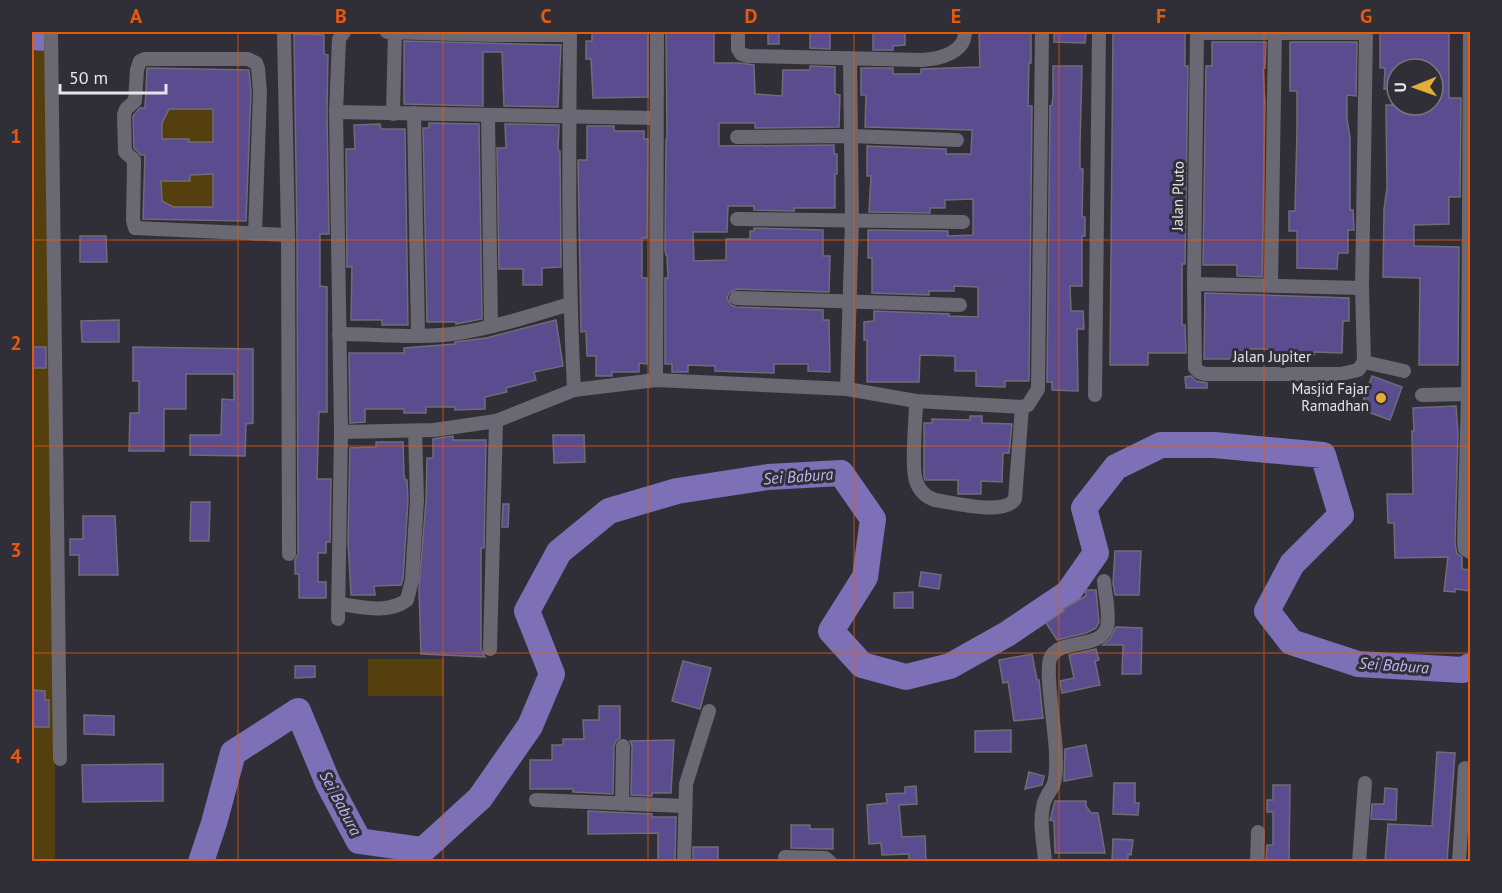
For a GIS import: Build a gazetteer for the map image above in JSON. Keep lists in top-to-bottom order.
{
  "streets": {
    "street": ["Jalan Pluto", "Jalan Jupiter"]
  },
  "crossings": [
    ["Jalan Pluto", "Jalan Jupiter"]
  ],
  "water": ["Sei Babura"],
  "places": ["Masjid Fajar Ramadhan"],
  "scale_bar": "50 m",
  "north": "left",
  "grid": {
    "columns": [
      "A",
      "B",
      "C",
      "D",
      "E",
      "F",
      "G"
    ],
    "rows": [
      "1",
      "2",
      "3",
      "4"
    ]
  }
}
